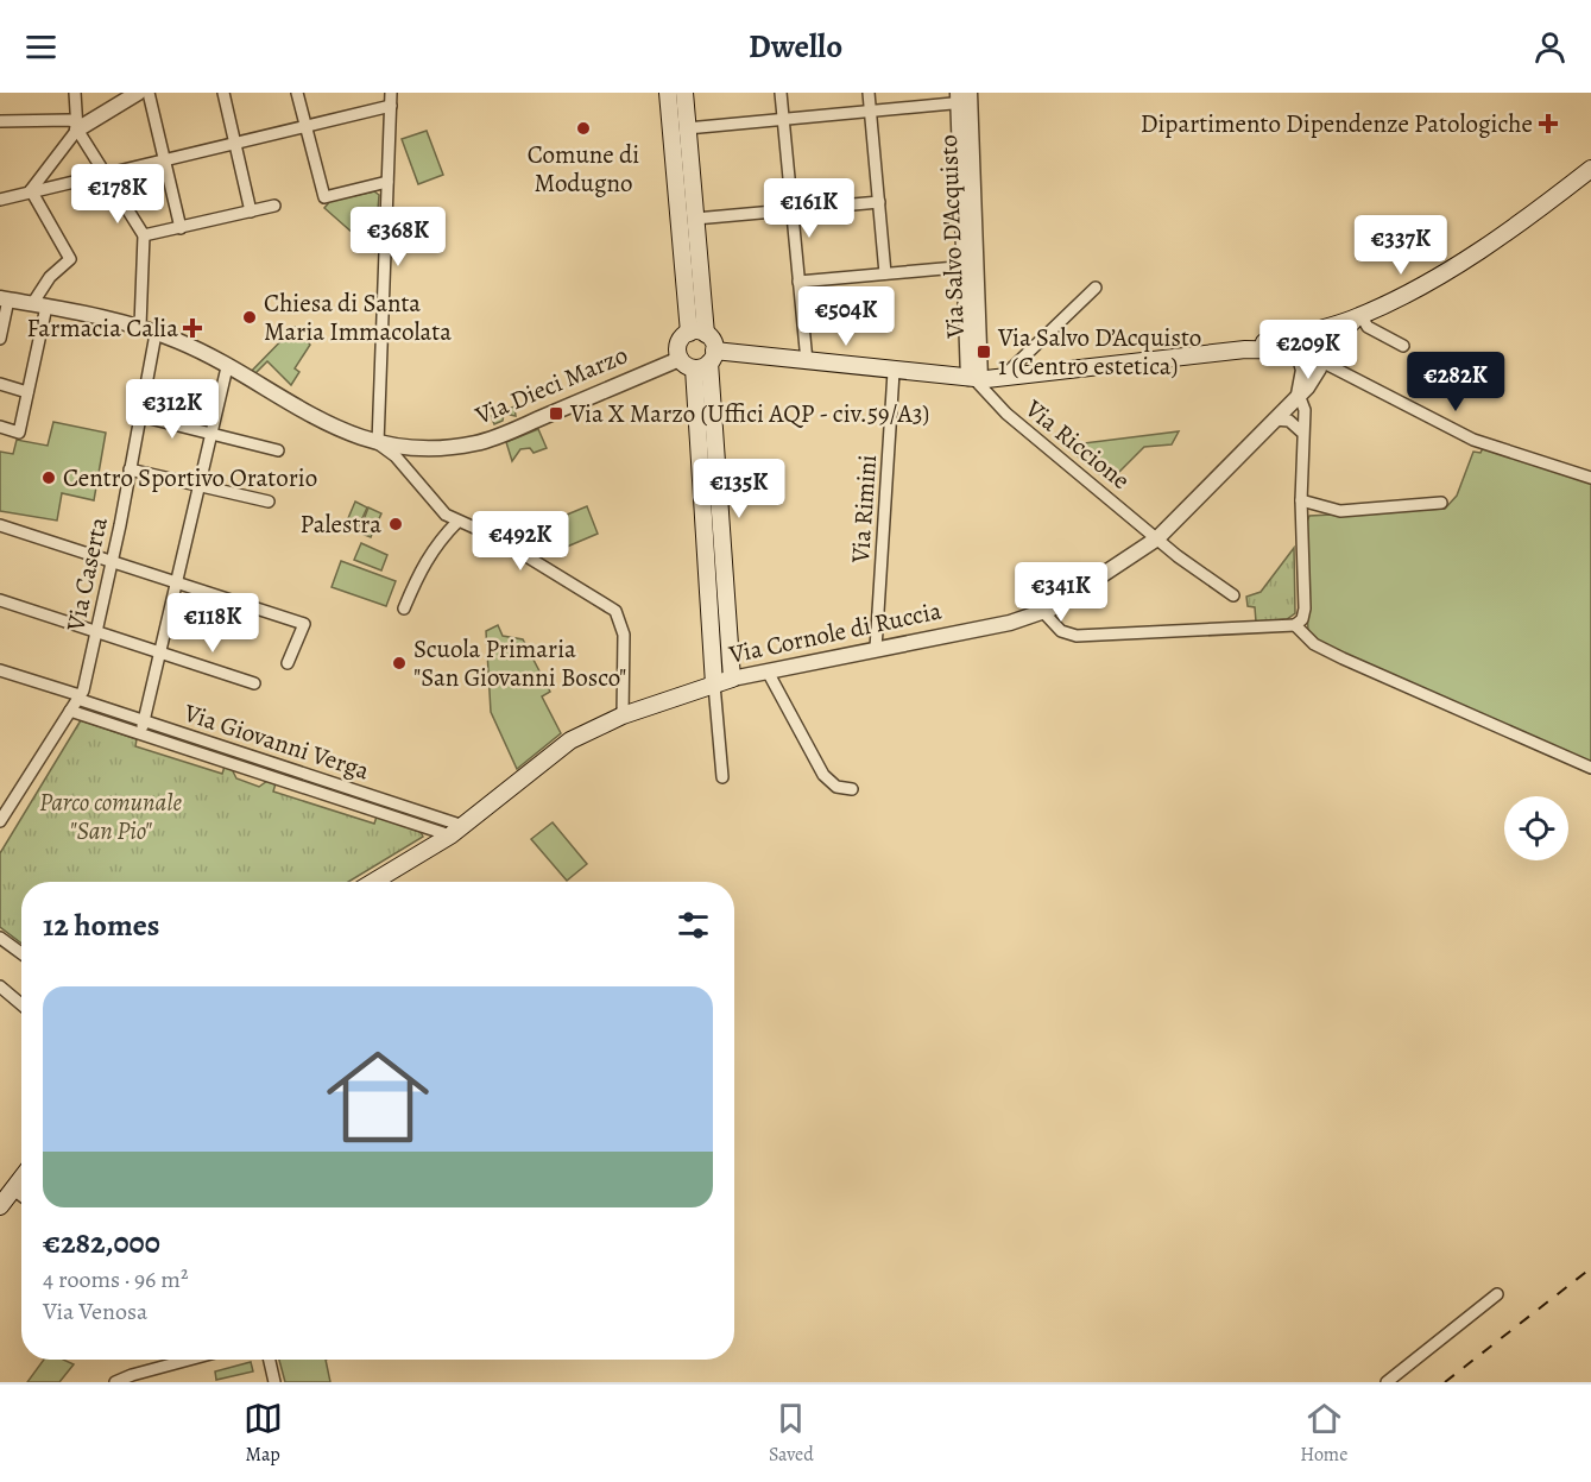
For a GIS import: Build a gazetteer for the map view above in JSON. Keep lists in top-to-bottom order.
{
  "streets": {
    "main road": ["Via Cornole di Ruccia"],
    "street": [
      "Via Salvo D'Acquisto",
      "Via Dieci Marzo",
      "Via Riccione",
      "Via Rimini",
      "Via Caserta",
      "Via Giovanni Verga"
    ]
  },
  "crossings": [
    ["Via Salvo D'Acquisto", "Via Riccione"],
    ["Via Dieci Marzo", "Via Caserta"],
    ["Via Riccione", "Via Cornole di Ruccia"],
    ["Via Rimini", "Via Cornole di Ruccia"],
    ["Via Caserta", "Via Giovanni Verga"],
    ["Via Cornole di Ruccia", "Via Giovanni Verga"]
  ],
  "parks": ["Parco comunale \"San Pio\""],
  "places": {
    "health": ["Dipartimento Dipendenze Patologiche", "Farmacia Calia"],
    "other": [
      "Comune di Modugno",
      "Chiesa di Santa Maria Immacolata",
      "Centro Sportivo Oratorio",
      "Palestra",
      "Scuola Primaria \"San Giovanni Bosco\""
    ],
    "transit": ["Via Salvo D’Acquisto 1 (Centro estetica)", "Via X Marzo (Uffici AQP - civ.59/A3)"]
  },
  "page": {
    "header": "Dwello",
    "price": [
      "€178K",
      "€161K",
      "€368K",
      "€337K",
      "€504K",
      "€209K",
      "€282K",
      "€312K",
      "€135K",
      "€492K",
      "€341K",
      "€118K"
    ],
    "heading": "12 homes",
    "list": [
      {
        "name": "€282,000",
        "note": "4 rooms · 96 m² · Via Venosa"
      }
    ],
    "tabs": ["Map", "Saved", "Home"]
  }
}
